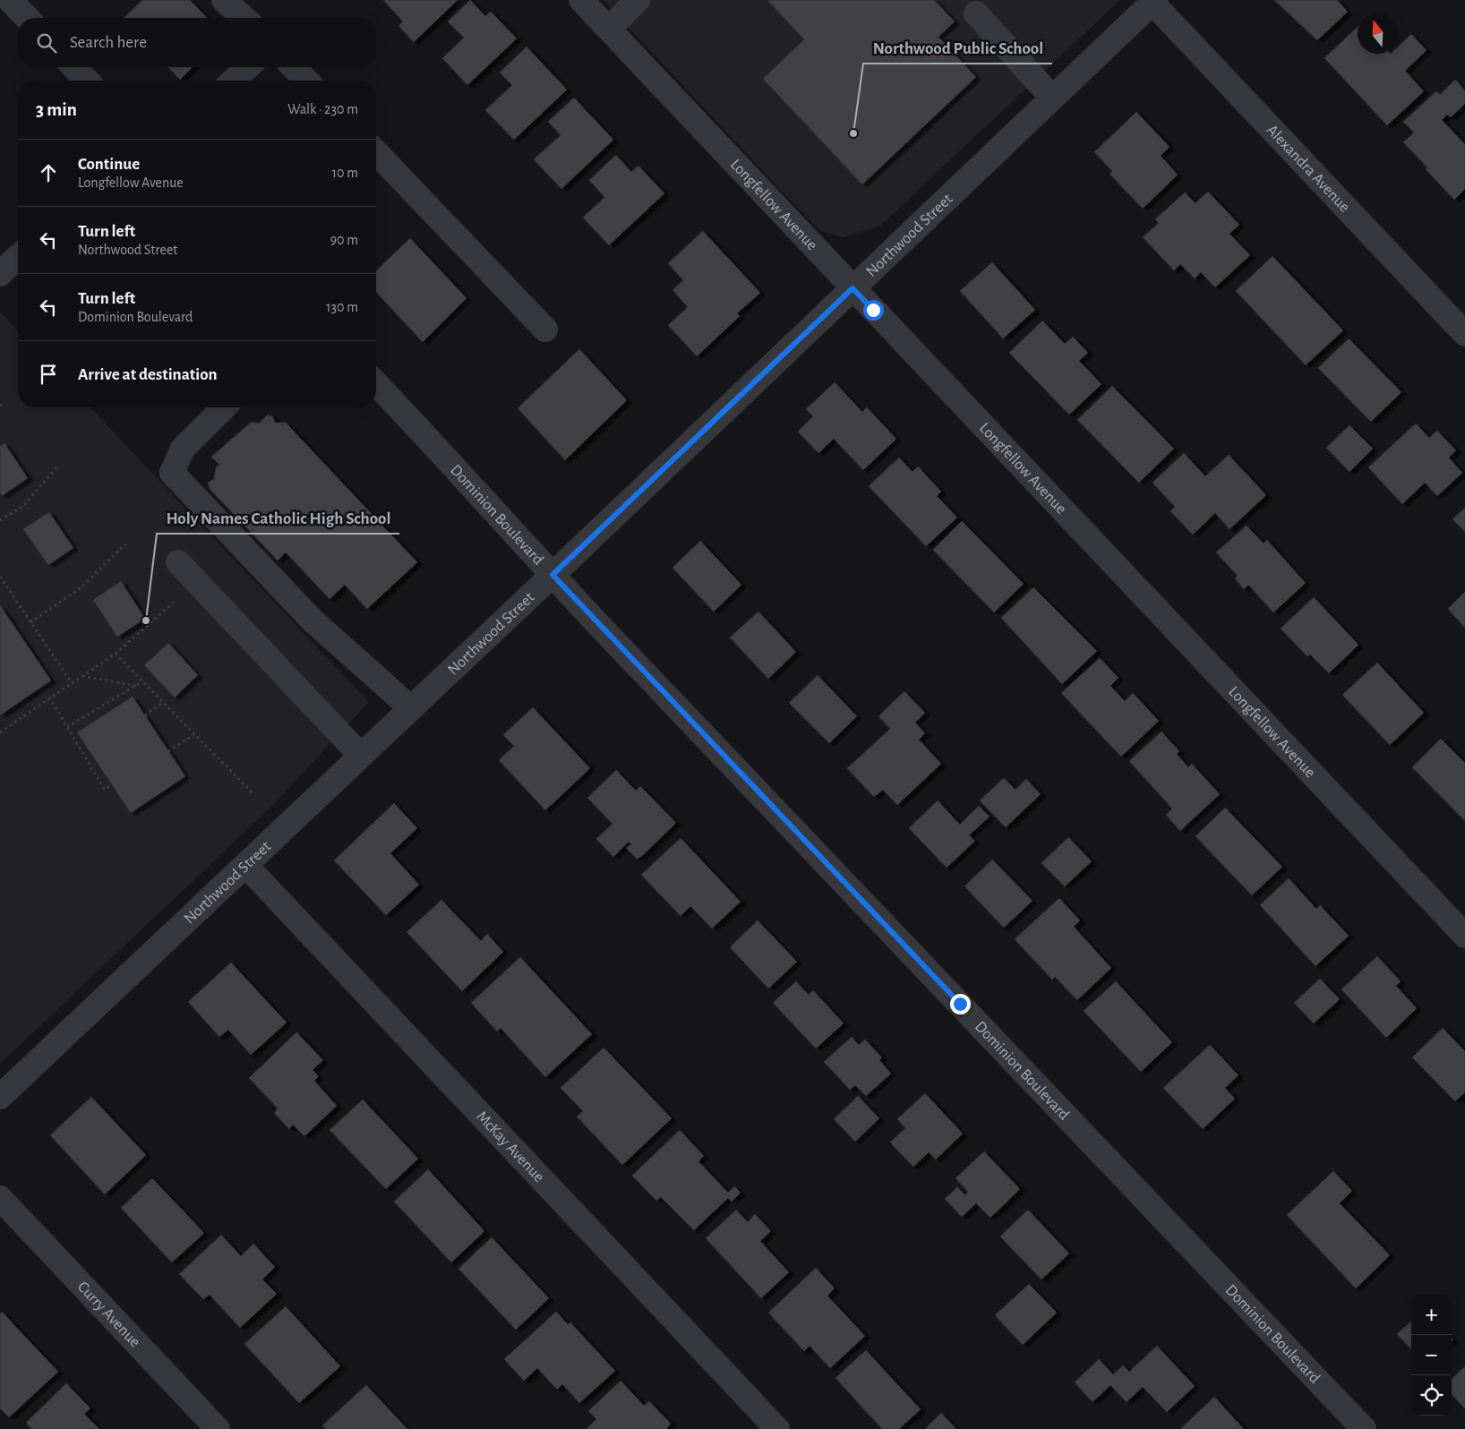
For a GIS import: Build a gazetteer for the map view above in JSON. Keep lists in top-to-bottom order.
{
  "streets": {
    "street": [
      "Alexandra Avenue",
      "Longfellow Avenue",
      "Northwood Street",
      "Dominion Boulevard",
      "McKay Avenue",
      "Curry Avenue"
    ]
  },
  "crossings": [
    ["Alexandra Avenue", "Northwood Street"],
    ["Longfellow Avenue", "Northwood Street"],
    ["Northwood Street", "Dominion Boulevard"],
    ["Northwood Street", "McKay Avenue"]
  ],
  "places": ["Northwood Public School", "Holy Names Catholic High School"],
  "north": "top",
  "page": {
    "search": "Search here",
    "heading": ["3 min", "Walk · 230 m"],
    "list": [
      ["Continue", "Longfellow Avenue", "10 m"],
      ["Turn left", "Northwood Street", "90 m"],
      ["Turn left", "Dominion Boulevard", "130 m"],
      "Arrive at destination"
    ],
    "map_buttons": ["+", "−"]
  }
}
